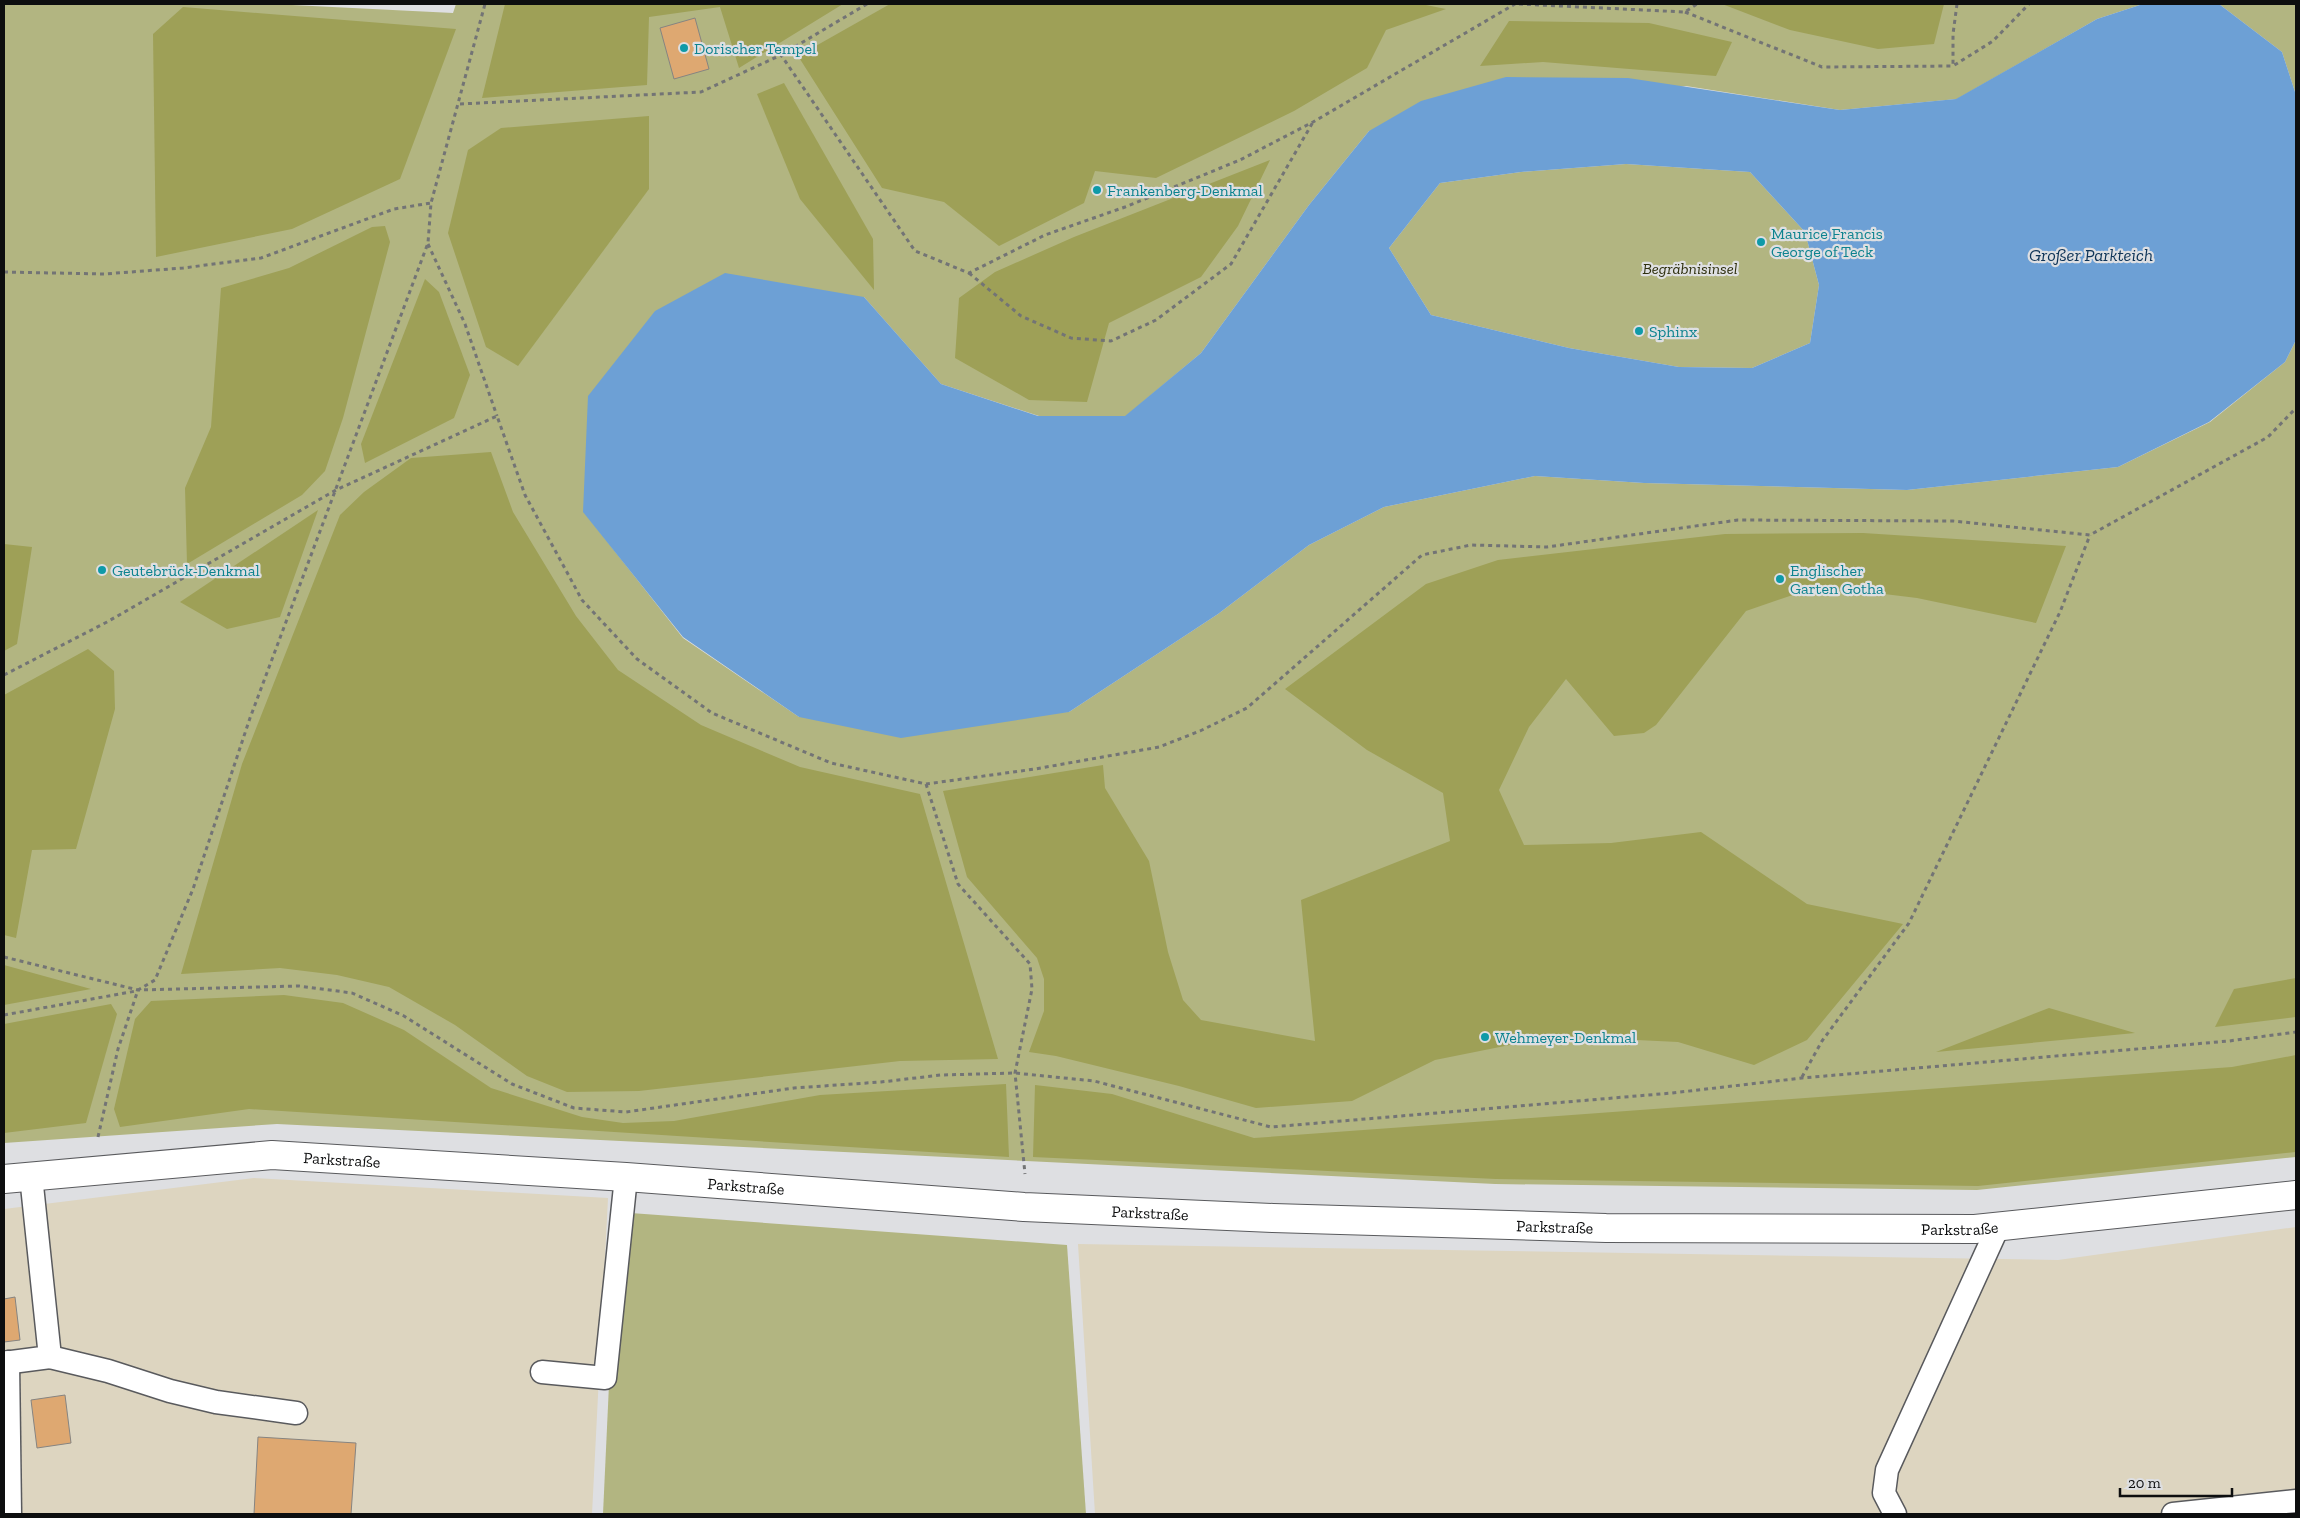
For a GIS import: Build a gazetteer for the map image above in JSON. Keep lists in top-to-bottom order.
{
  "streets": {
    "street": ["Parkstraße"]
  },
  "water": ["Großer Parkteich"],
  "parks": ["Begräbnisinsel"],
  "places": [
    "Dorischer Tempel",
    "Frankenberg-Denkmal",
    "Maurice Francis George of Teck",
    "Sphinx",
    "Geutebrück-Denkmal",
    "Englischer Garten Gotha",
    "Wehmeyer-Denkmal"
  ],
  "scale_bar": "20 m"
}
